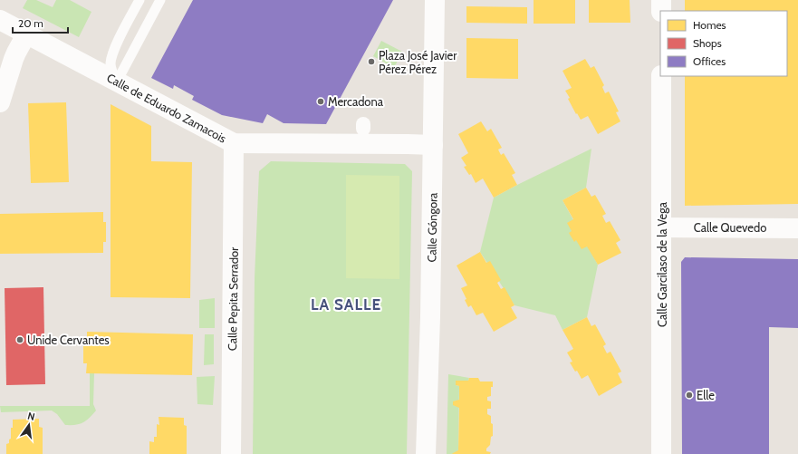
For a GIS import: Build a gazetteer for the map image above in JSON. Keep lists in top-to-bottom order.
{
  "streets": {
    "street": [
      "Calle de Eduardo Zamacois",
      "Calle Góngora",
      "Calle Quevedo",
      "Calle Garcilaso de la Vega",
      "Calle Pepita Serrador"
    ]
  },
  "crossings": [
    ["Calle de Eduardo Zamacois", "Calle Góngora"],
    ["Calle de Eduardo Zamacois", "Calle Pepita Serrador"],
    ["Calle Quevedo", "Calle Garcilaso de la Vega"]
  ],
  "districts": ["LA SALLE"],
  "places": [
    "Plaza José Javier Pérez Pérez",
    "Mercadona",
    "Unide Cervantes",
    "Elle"
  ],
  "legend": ["Homes", "Shops", "Offices"],
  "scale_bar": "20 m",
  "north": "top"
}
